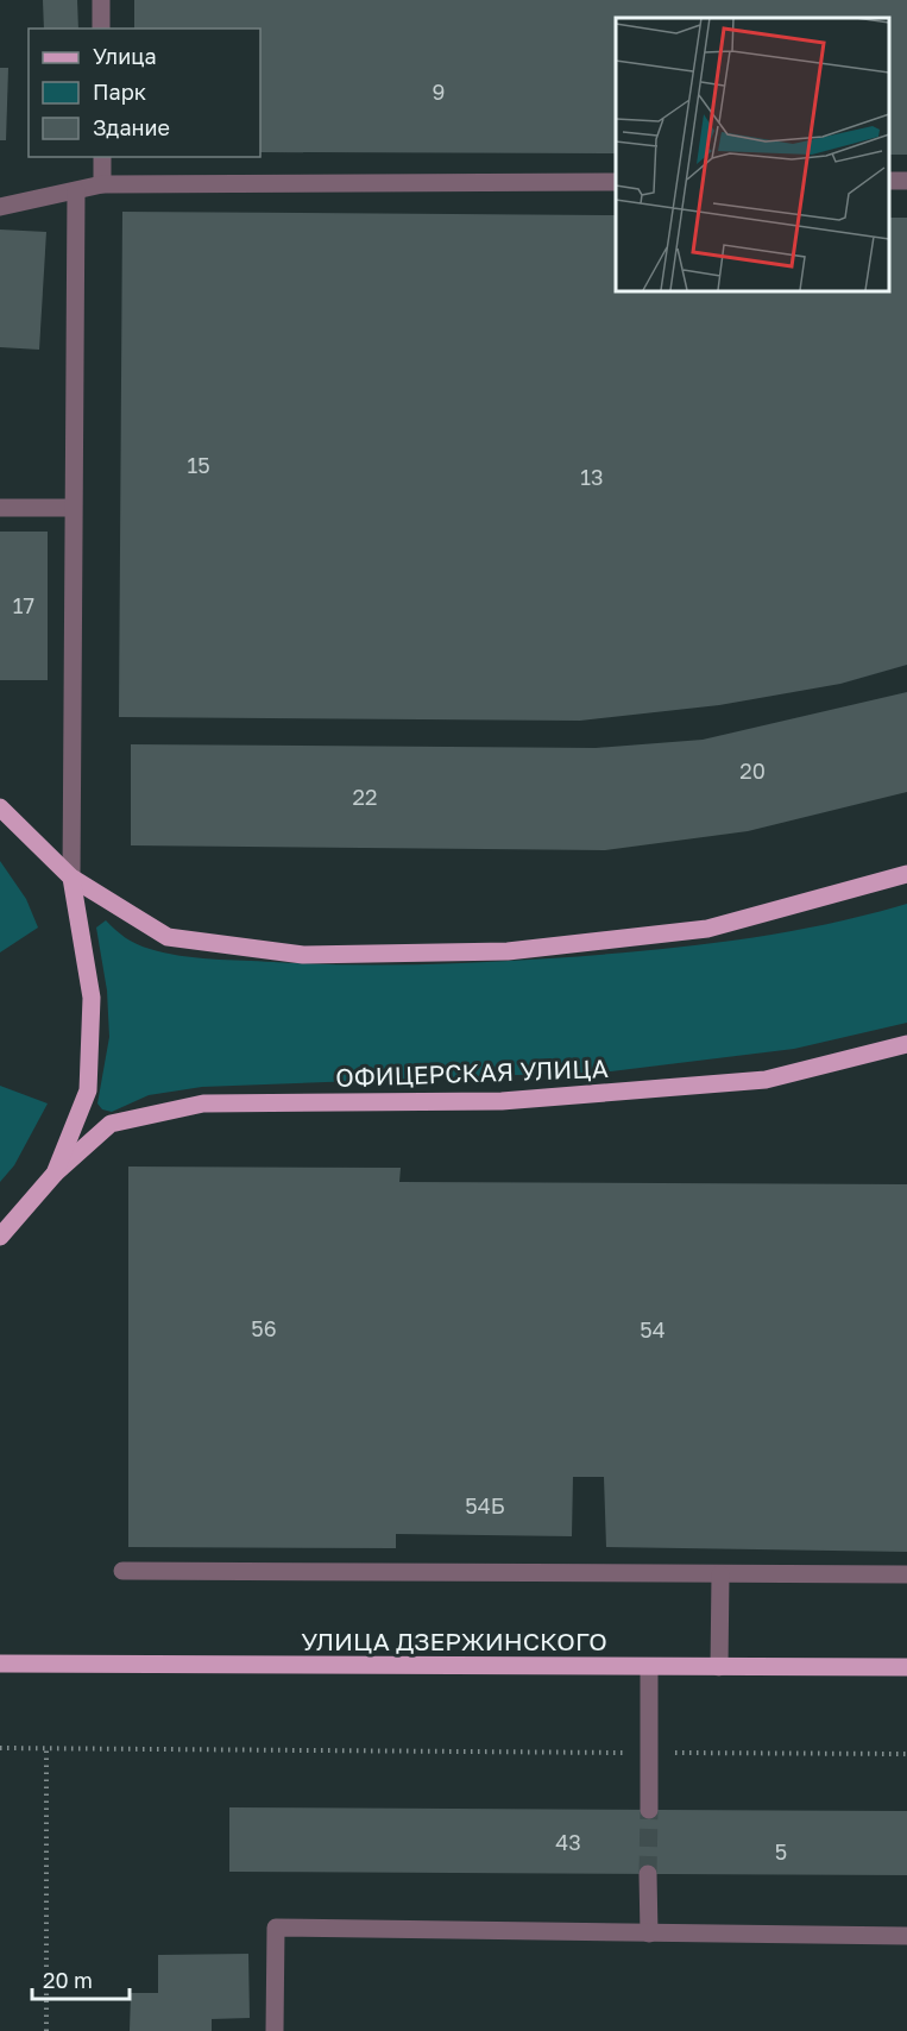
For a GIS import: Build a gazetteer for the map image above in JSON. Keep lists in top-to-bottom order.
{
  "streets": {
    "main road": ["ОФИЦЕРСКАЯ УЛИЦА", "УЛИЦА ДЗЕРЖИНСКОГО"]
  },
  "house_numbers": [
    "9",
    "15",
    "13",
    "17",
    "20",
    "22",
    "56",
    "54",
    "54Б",
    "43",
    "5"
  ],
  "legend": ["Улица", "Парк", "Здание"],
  "scale_bar": "20 m"
}
